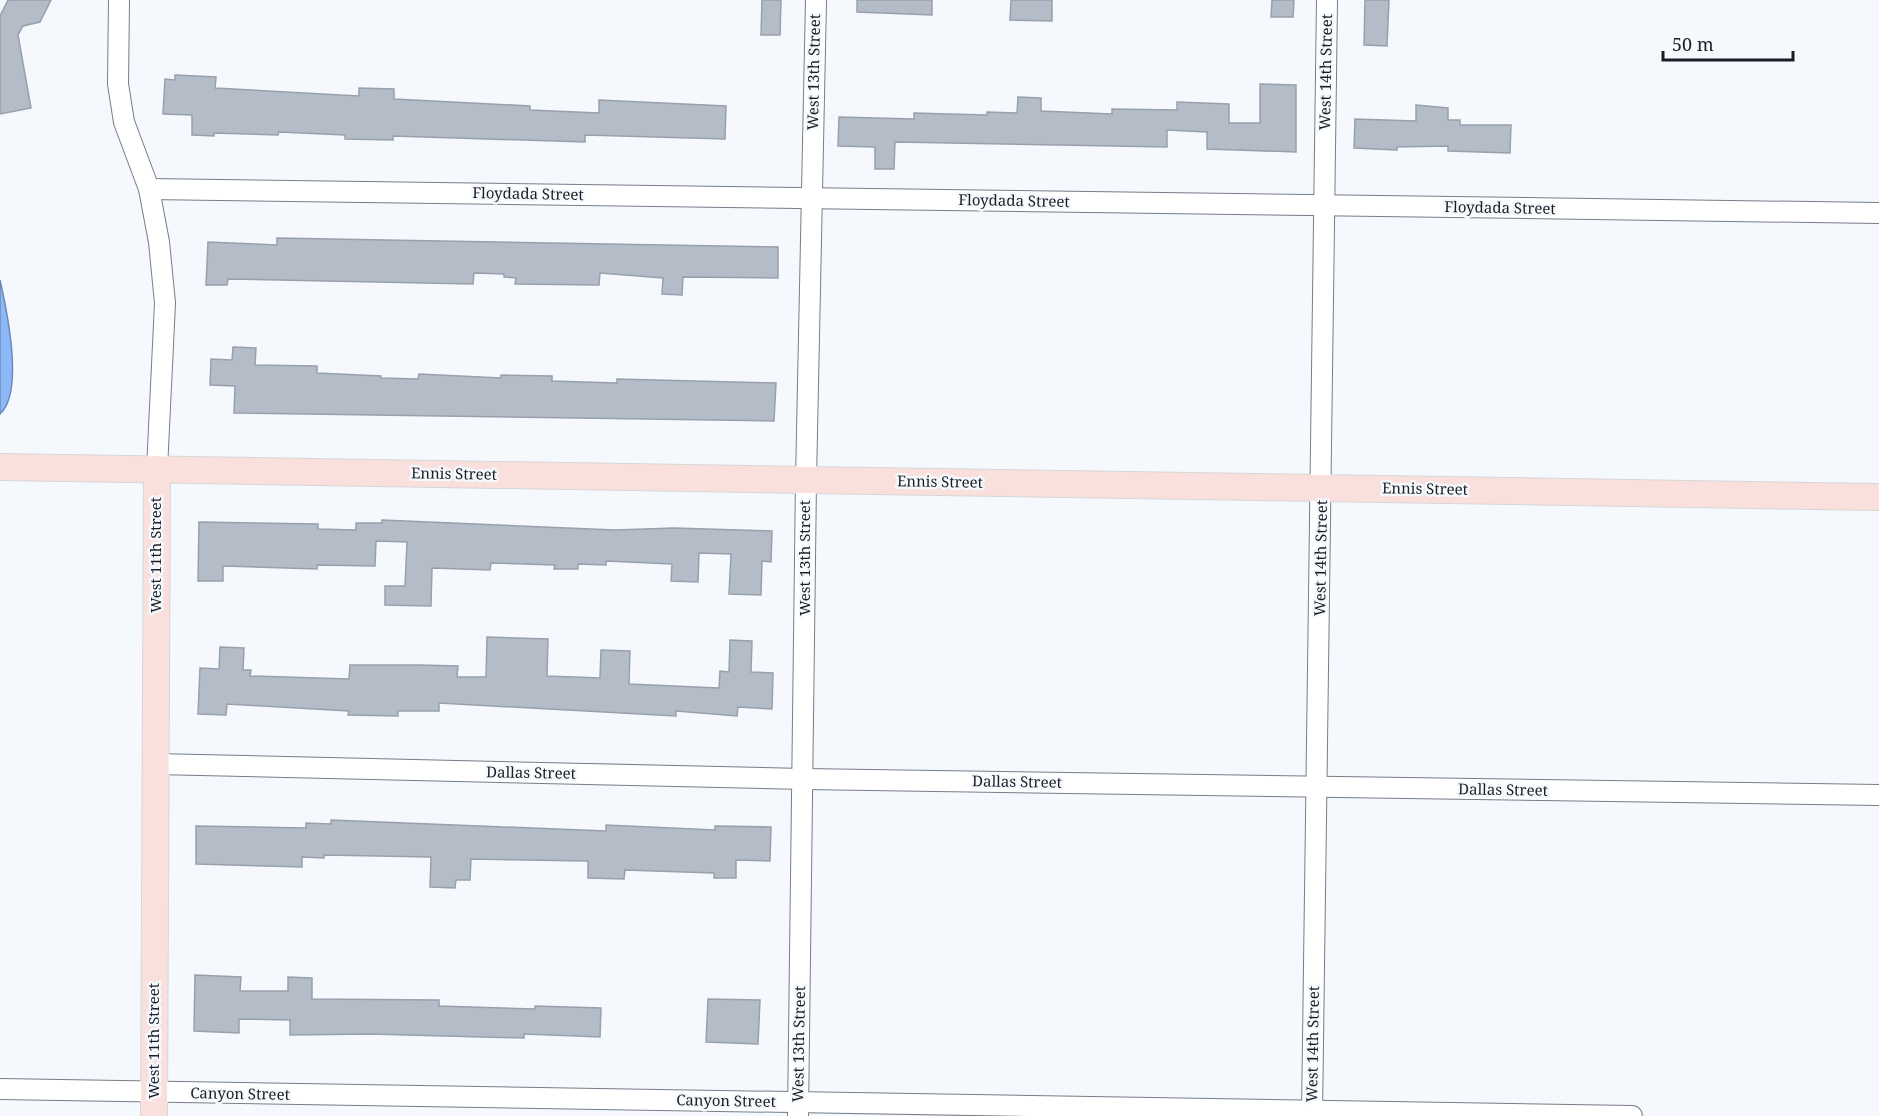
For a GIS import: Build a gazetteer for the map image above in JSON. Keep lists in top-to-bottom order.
{
  "streets": {
    "main road": ["Ennis Street", "West 11th Street"],
    "street": [
      "West 13th Street",
      "West 14th Street",
      "Floydada Street",
      "Dallas Street",
      "Canyon Street"
    ]
  },
  "crossings": [
    ["West 13th Street", "Floydada Street"],
    ["West 13th Street", "Ennis Street"],
    ["West 13th Street", "Dallas Street"],
    ["West 13th Street", "Canyon Street"],
    ["West 14th Street", "Floydada Street"],
    ["West 14th Street", "Ennis Street"],
    ["West 14th Street", "Dallas Street"],
    ["West 14th Street", "Canyon Street"],
    ["Floydada Street", "West 11th Street"],
    ["Ennis Street", "West 11th Street"],
    ["West 11th Street", "Dallas Street"],
    ["West 11th Street", "Canyon Street"]
  ],
  "scale_bar": "50 m"
}
